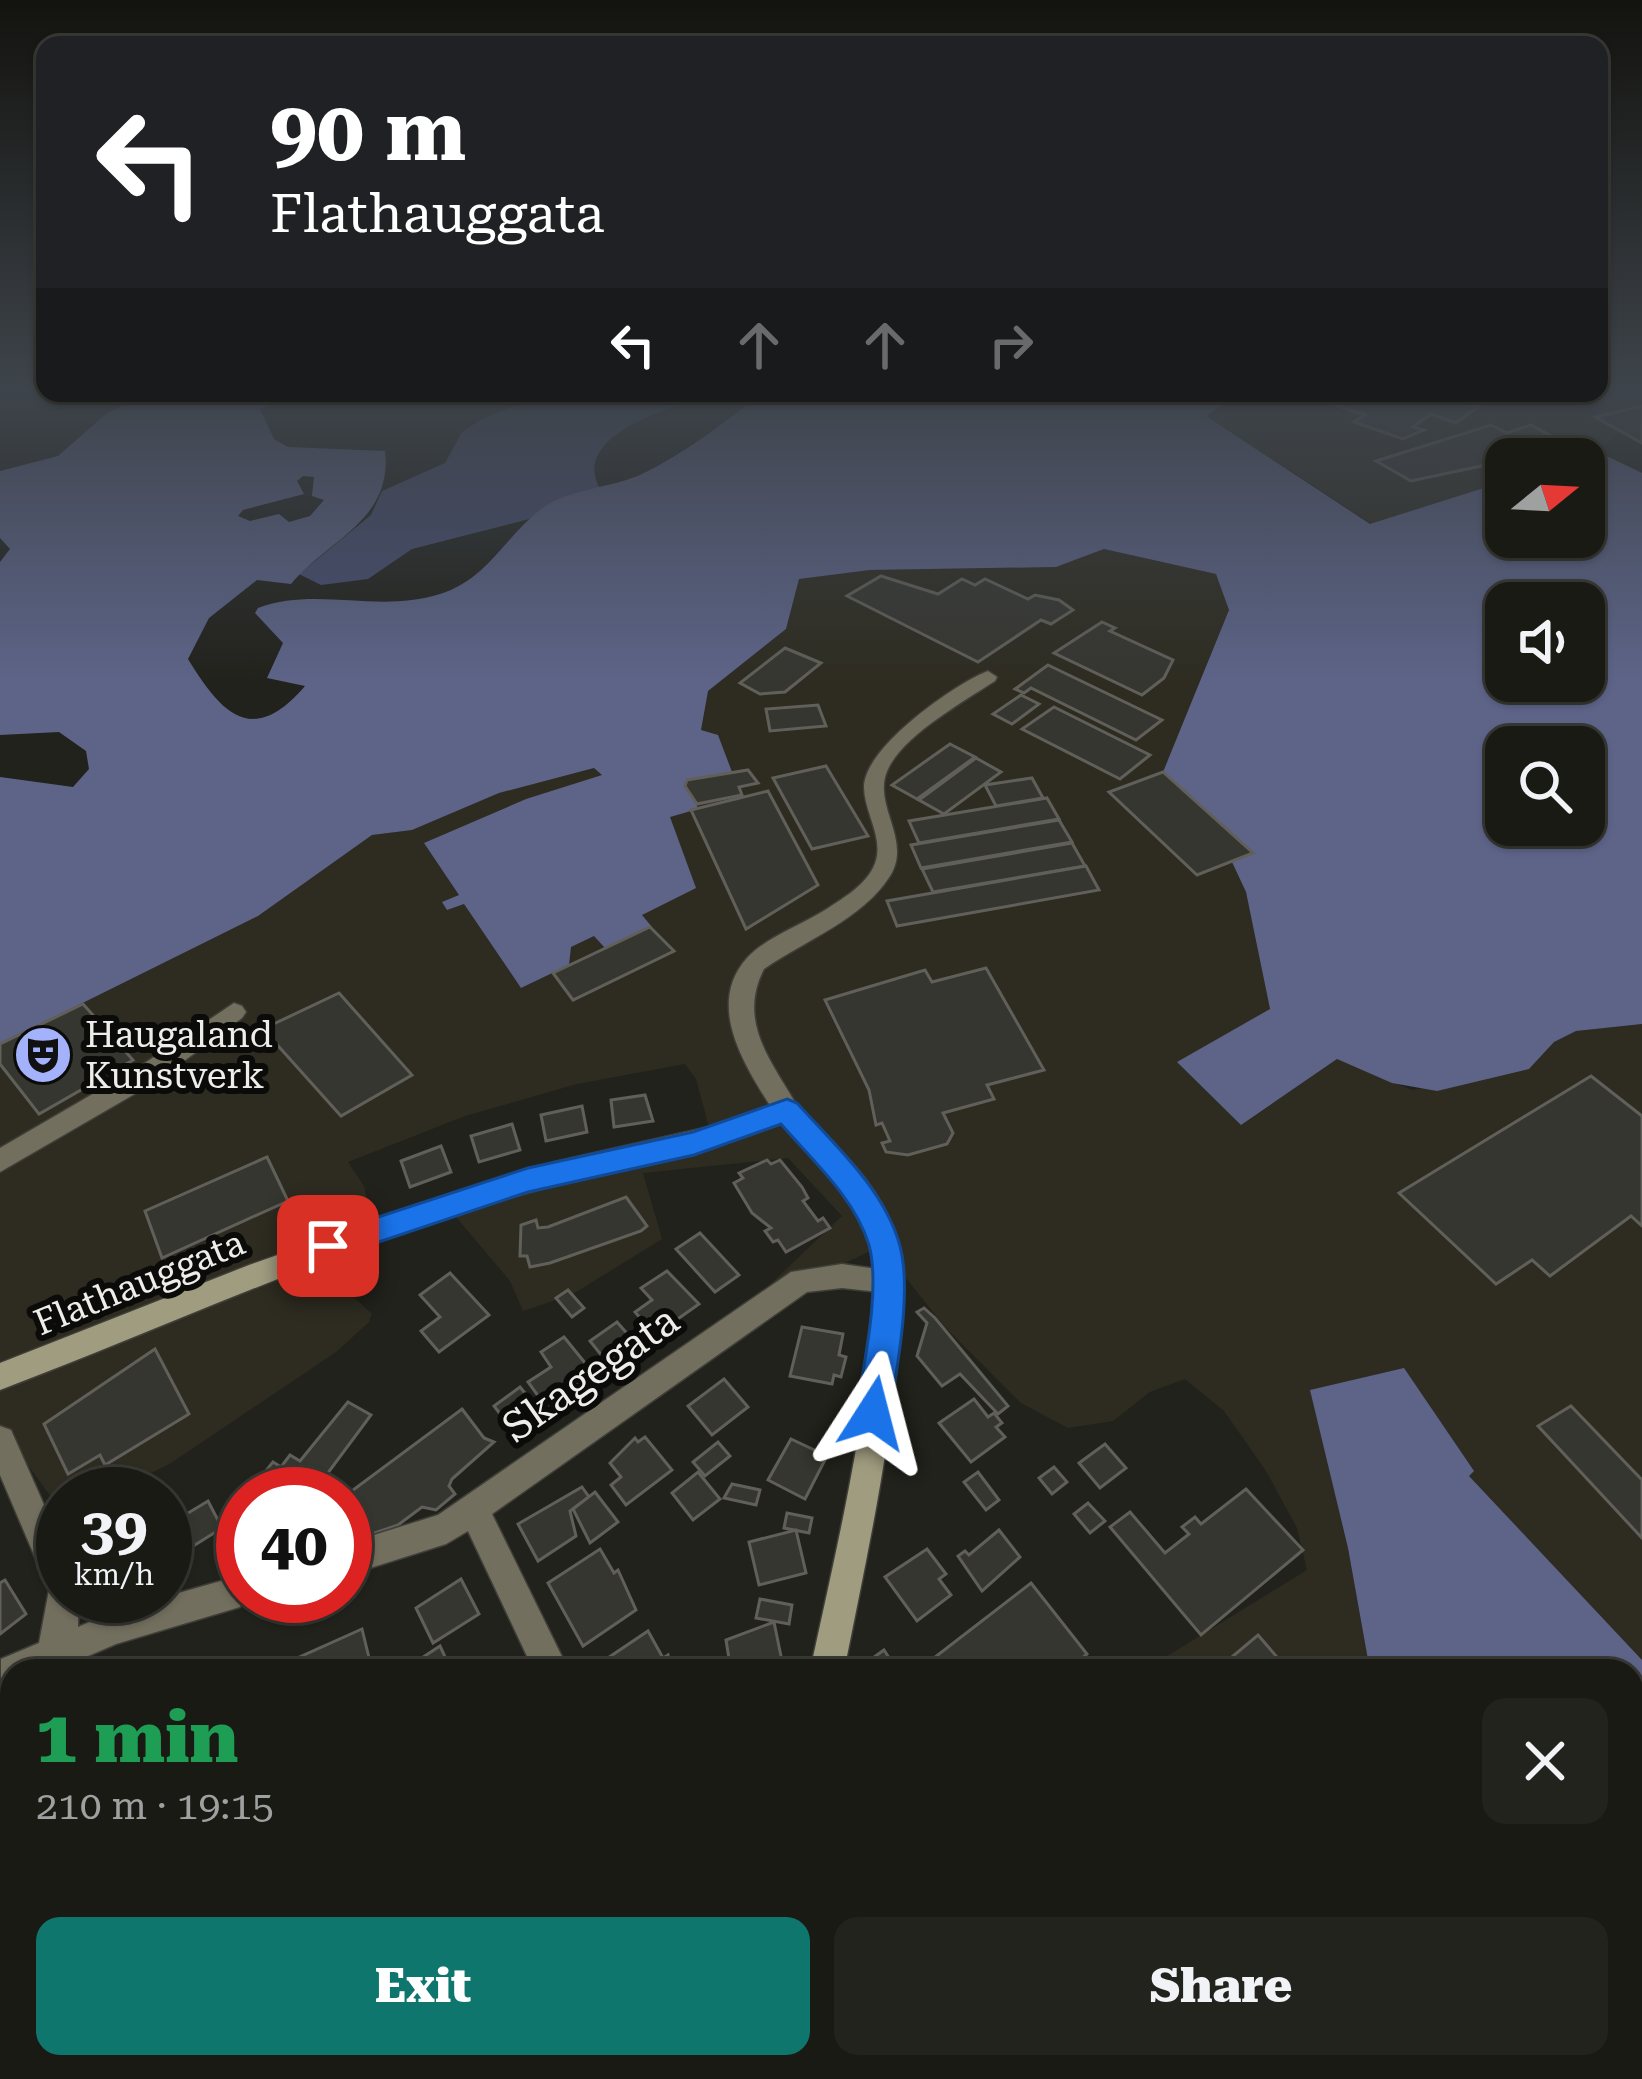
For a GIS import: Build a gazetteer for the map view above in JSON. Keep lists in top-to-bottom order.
{
  "streets": {
    "street": ["Flathauggata", "Skagegata"]
  },
  "places": {
    "theatre": ["Haugaland Kunstverk"]
  },
  "north": "right",
  "page": {
    "turn": ["90 m", "Flathauggata"],
    "speed": "39 km/h",
    "limit": "40",
    "heading": ["1 min", "210 m · 19:15"],
    "buttons": ["Exit", "Share"]
  }
}
